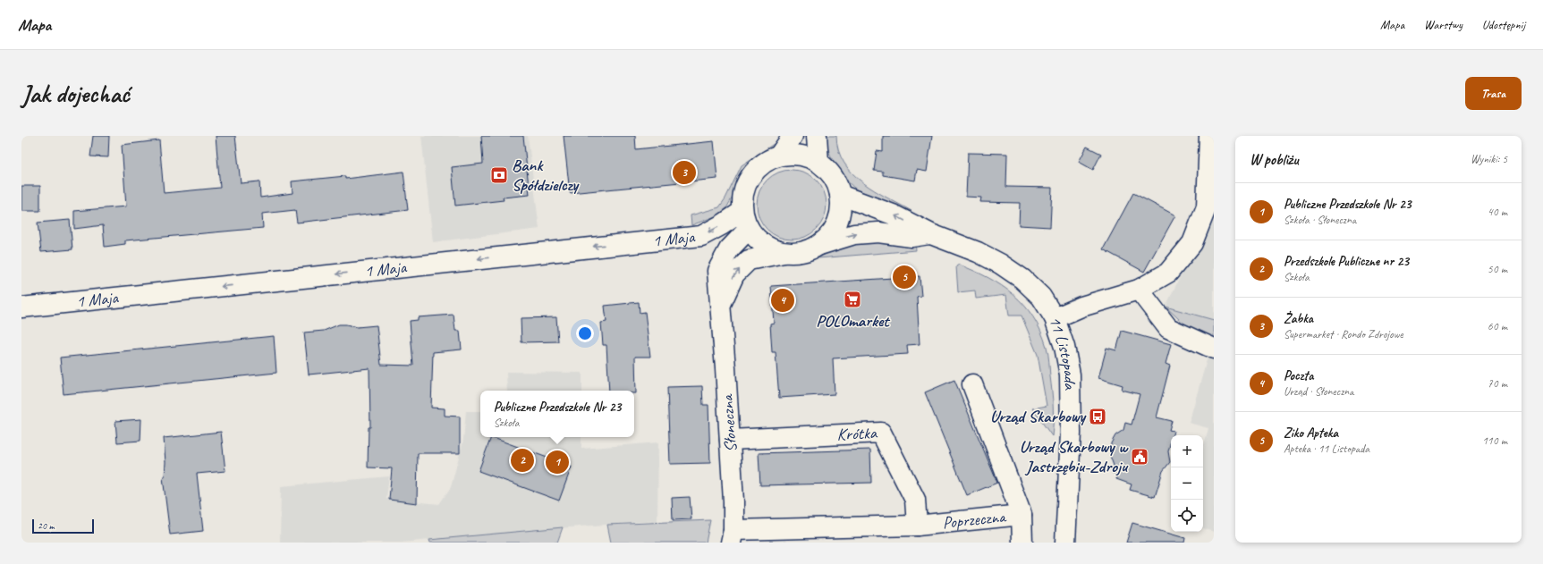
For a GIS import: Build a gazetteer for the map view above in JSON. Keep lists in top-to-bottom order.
{
  "streets": {
    "street": [
      "1 Maja",
      "11 Listopada",
      "Słoneczna",
      "Krótka",
      "Poprzeczna"
    ]
  },
  "crossings": [
    ["1 Maja", "11 Listopada"],
    ["1 Maja", "Słoneczna"],
    ["11 Listopada", "Słoneczna"],
    ["Słoneczna", "Krótka"],
    ["Słoneczna", "Poprzeczna"],
    ["Krótka", "Poprzeczna"]
  ],
  "one_way": ["1 Maja"],
  "places": {
    "bank": ["Bank Spółdzielczy"],
    "supermarket": ["POLOmarket"],
    "bus stop": ["Urząd Skarbowy"],
    "public building": ["Urząd Skarbowy w Jastrzębiu-Zdroju"]
  },
  "scale_bar": "20 m",
  "page": {
    "header": "Mapa",
    "nav": ["Mapa", "Warstwy", "Udostępnij"],
    "buttons": "Trasa",
    "title": "Jak dojechać",
    "heading": ["W pobliżu", "Wyniki: 5"],
    "pins": [
      "3",
      "5",
      "4",
      "2",
      "1"
    ],
    "list": [
      {
        "mark": "1",
        "name": "Publiczne Przedszkole Nr 23",
        "note": "Szkoła · Słoneczna",
        "value": "40 m"
      },
      {
        "mark": "2",
        "name": "Przedszkole Publiczne nr 23",
        "note": "Szkoła",
        "value": "50 m"
      },
      {
        "mark": "3",
        "name": "Żabka",
        "note": "Supermarket · Rondo Zdrojowe",
        "value": "60 m"
      },
      {
        "mark": "4",
        "name": "Poczta",
        "note": "Urząd · Słoneczna",
        "value": "70 m"
      },
      {
        "mark": "5",
        "name": "Ziko Apteka",
        "note": "Apteka · 11 Listopada",
        "value": "110 m"
      }
    ],
    "popup": ["Publiczne Przedszkole Nr 23", "Szkoła"],
    "map_buttons": ["+", "−"],
    "scale": "20 m"
  }
}
